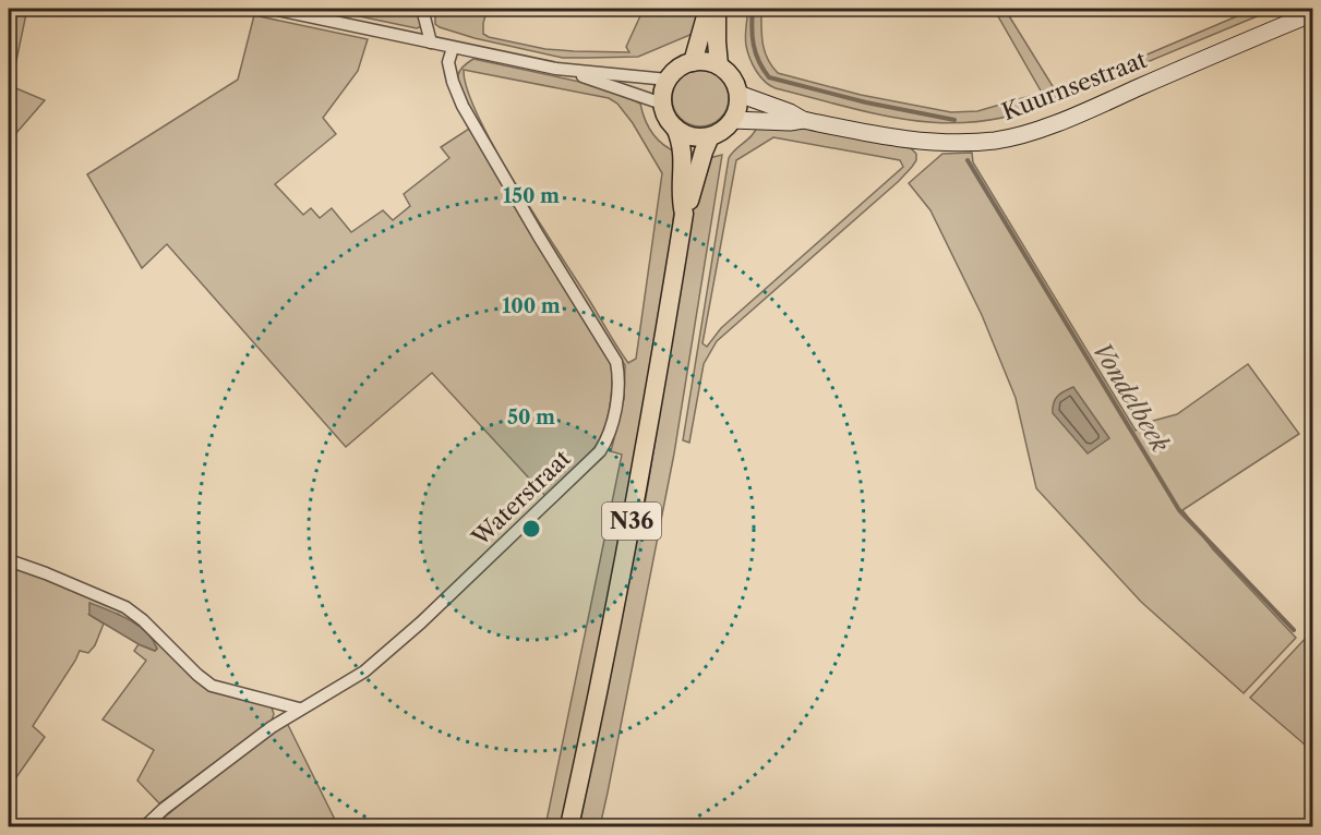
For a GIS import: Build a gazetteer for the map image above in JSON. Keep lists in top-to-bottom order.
{
  "streets": {
    "main road": ["N36"],
    "street": ["Kuurnsestraat", "Waterstraat"]
  },
  "crossings": [
    ["Kuurnsestraat", "N36"]
  ],
  "water": ["Vondelbeek"],
  "rings": ["150 m", "100 m", "50 m"]
}
